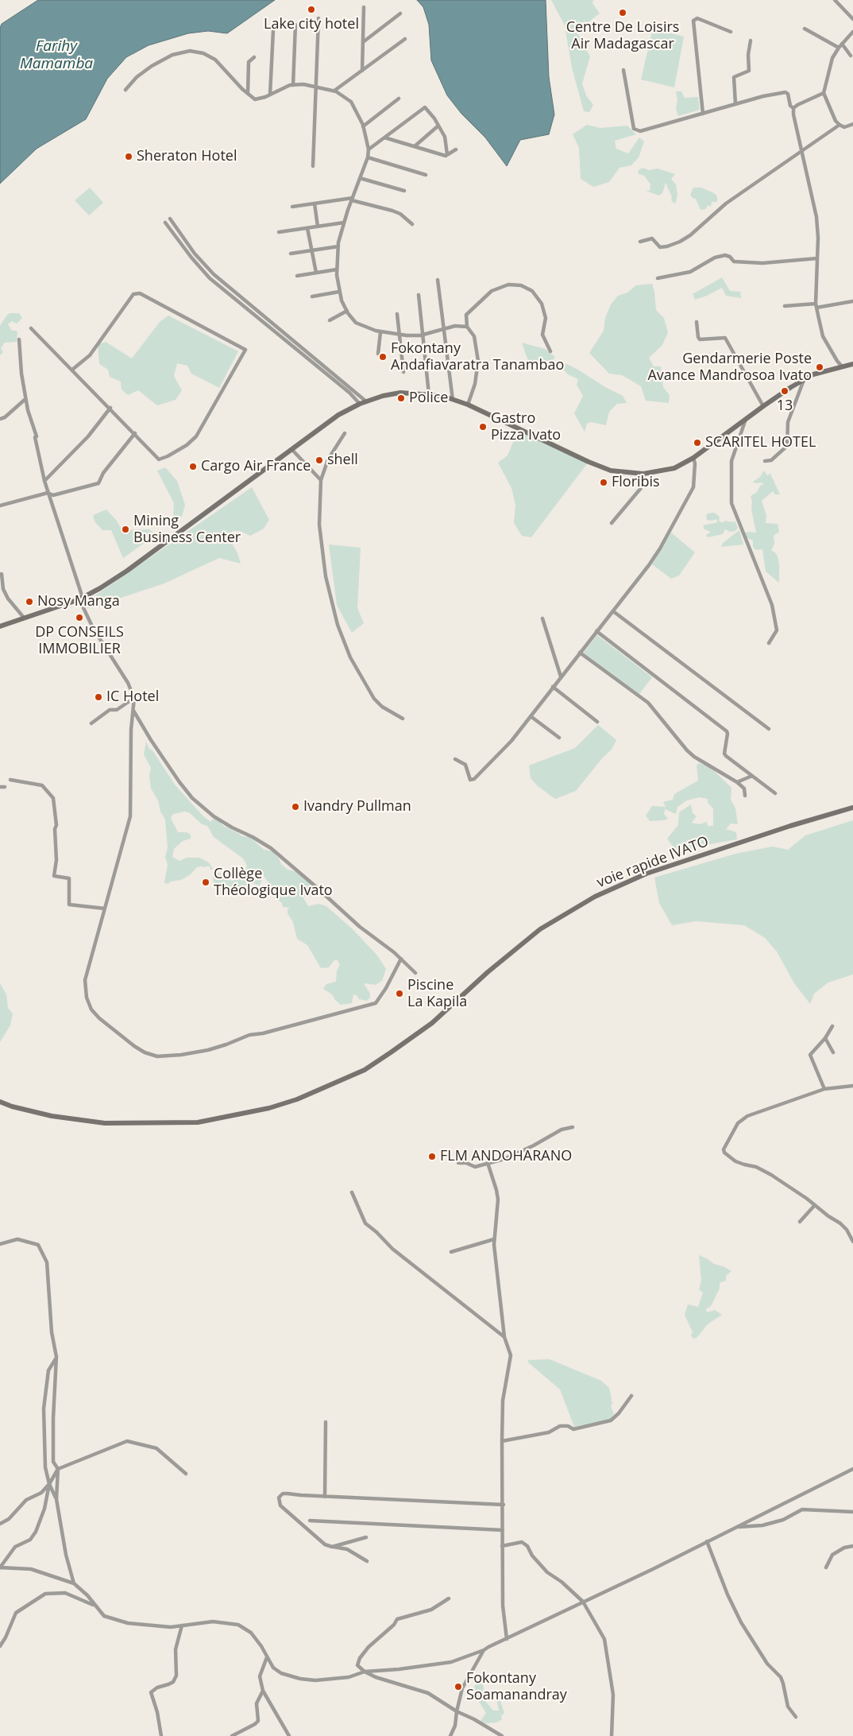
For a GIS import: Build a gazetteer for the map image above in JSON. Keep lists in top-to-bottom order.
{
  "streets": {
    "main road": ["voie rapide IVATO"]
  },
  "water": ["Farihy Mamamba"],
  "places": [
    "Lake city hotel",
    "Centre De Loisirs Air Madagascar",
    "Sheraton Hotel",
    "Fokontany Andafiavaratra Tanambao",
    "Gendarmerie Poste Avance Mandrosoa Ivato",
    "13",
    "Police",
    "Gastro Pizza Ivato",
    "SCARITEL HOTEL",
    "shell",
    "Cargo Air France",
    "Floribis",
    "Mining Business Center",
    "Nosy Manga",
    "DP CONSEILS IMMOBILIER",
    "IC Hotel",
    "Ivandry Pullman",
    "Collège Théologique Ivato",
    "Piscine La Kapila",
    "FLM ANDOHARANO",
    "Fokontany Soamanandray"
  ]
}
